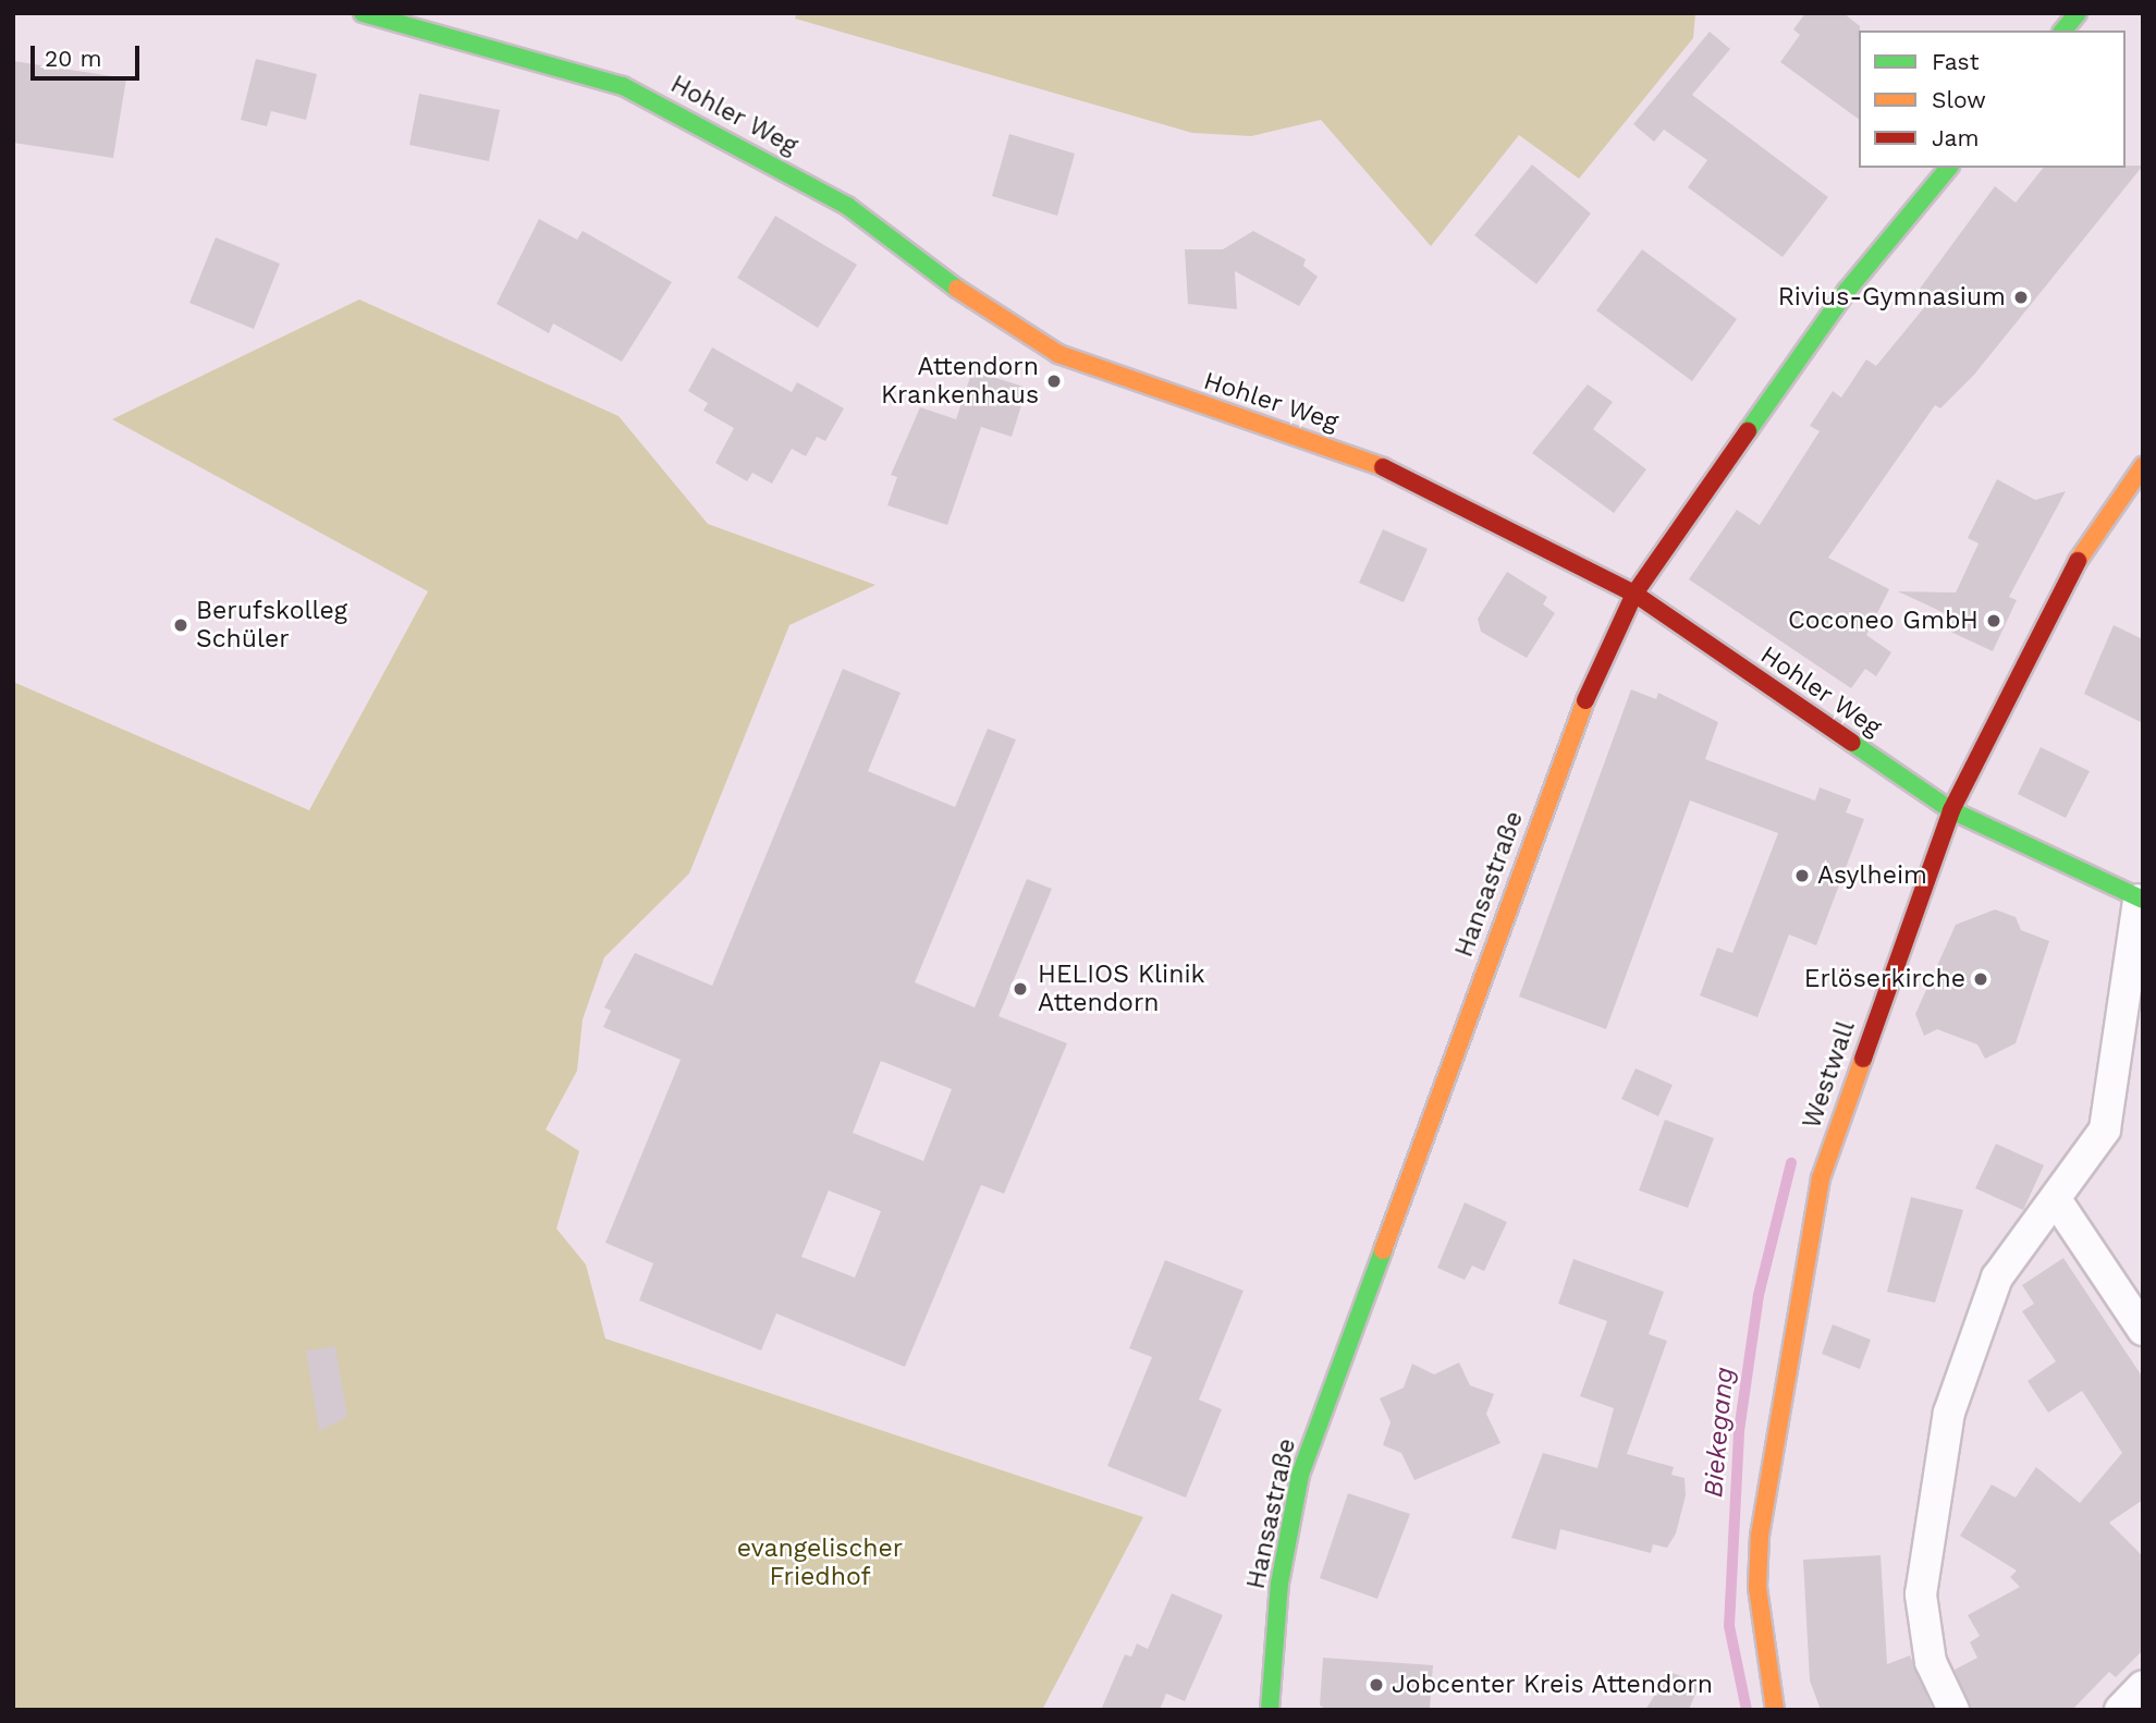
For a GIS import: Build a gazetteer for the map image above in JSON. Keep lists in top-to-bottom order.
{
  "streets": {
    "street": ["Hohler Weg", "Hansastraße", "Westwall"]
  },
  "crossings": [
    ["Hohler Weg", "Hansastraße"],
    ["Hohler Weg", "Westwall"]
  ],
  "water": ["Biekegang"],
  "parks": ["evangelischer Friedhof"],
  "places": [
    "Rivius-Gymnasium",
    "Attendorn Krankenhaus",
    "Coconeo GmbH",
    "Berufskolleg Schüler",
    "Asylheim",
    "Erlöserkirche",
    "HELIOS Klinik Attendorn",
    "Jobcenter Kreis Attendorn"
  ],
  "legend": ["Fast", "Slow", "Jam"],
  "scale_bar": "20 m"
}
